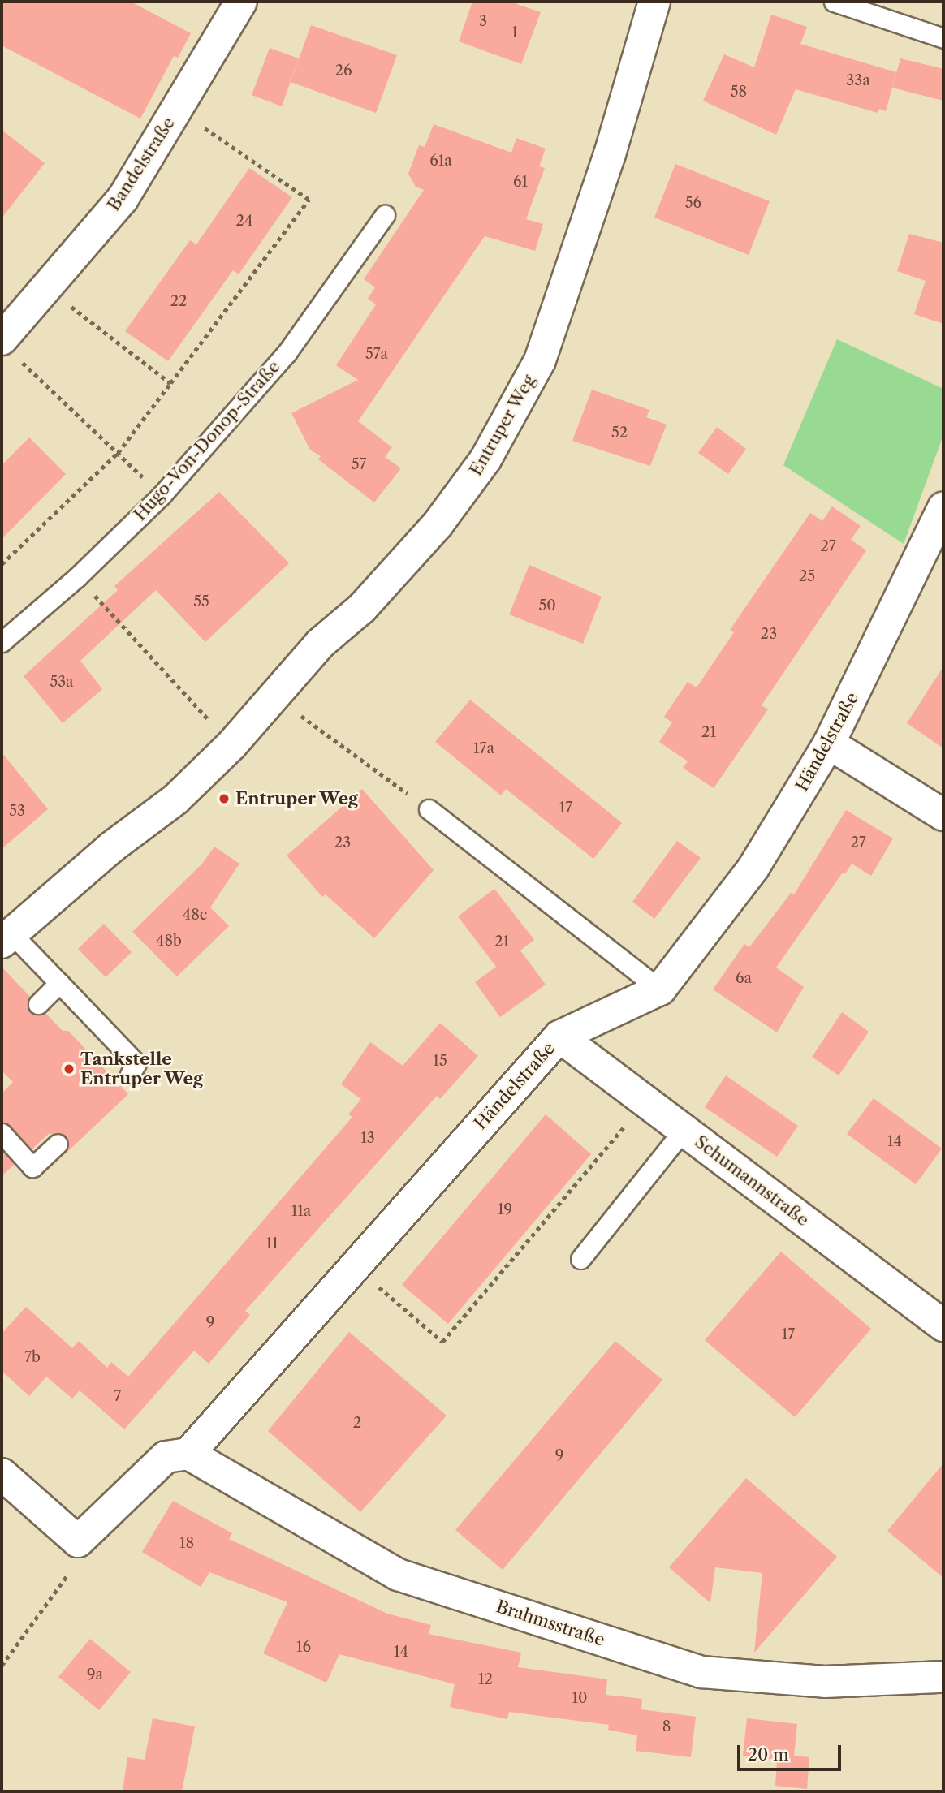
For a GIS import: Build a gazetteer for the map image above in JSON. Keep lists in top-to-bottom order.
{
  "streets": {
    "street": [
      "Bandelstraße",
      "Entruper Weg",
      "Händelstraße",
      "Schumannstraße",
      "Brahmsstraße"
    ],
    "lane": ["Hugo-Von-Donop-Straße"]
  },
  "crossings": [
    ["Händelstraße", "Schumannstraße"],
    ["Händelstraße", "Brahmsstraße"]
  ],
  "places": ["Entruper Weg", "Tankstelle Entruper Weg"],
  "house_numbers": [
    "3",
    "1",
    "26",
    "33a",
    "58",
    "61a",
    "61",
    "56",
    "24",
    "22",
    "57a",
    "52",
    "57",
    "27",
    "25",
    "55",
    "50",
    "23",
    "53a",
    "21",
    "17a",
    "17",
    "53",
    "23",
    "27",
    "48c",
    "48b",
    "21",
    "6a",
    "15",
    "13",
    "14",
    "19",
    "11a",
    "11",
    "9",
    "17",
    "7b",
    "7",
    "2",
    "9",
    "18",
    "16",
    "14",
    "9a",
    "12",
    "10",
    "8"
  ],
  "scale_bar": "20 m"
}
